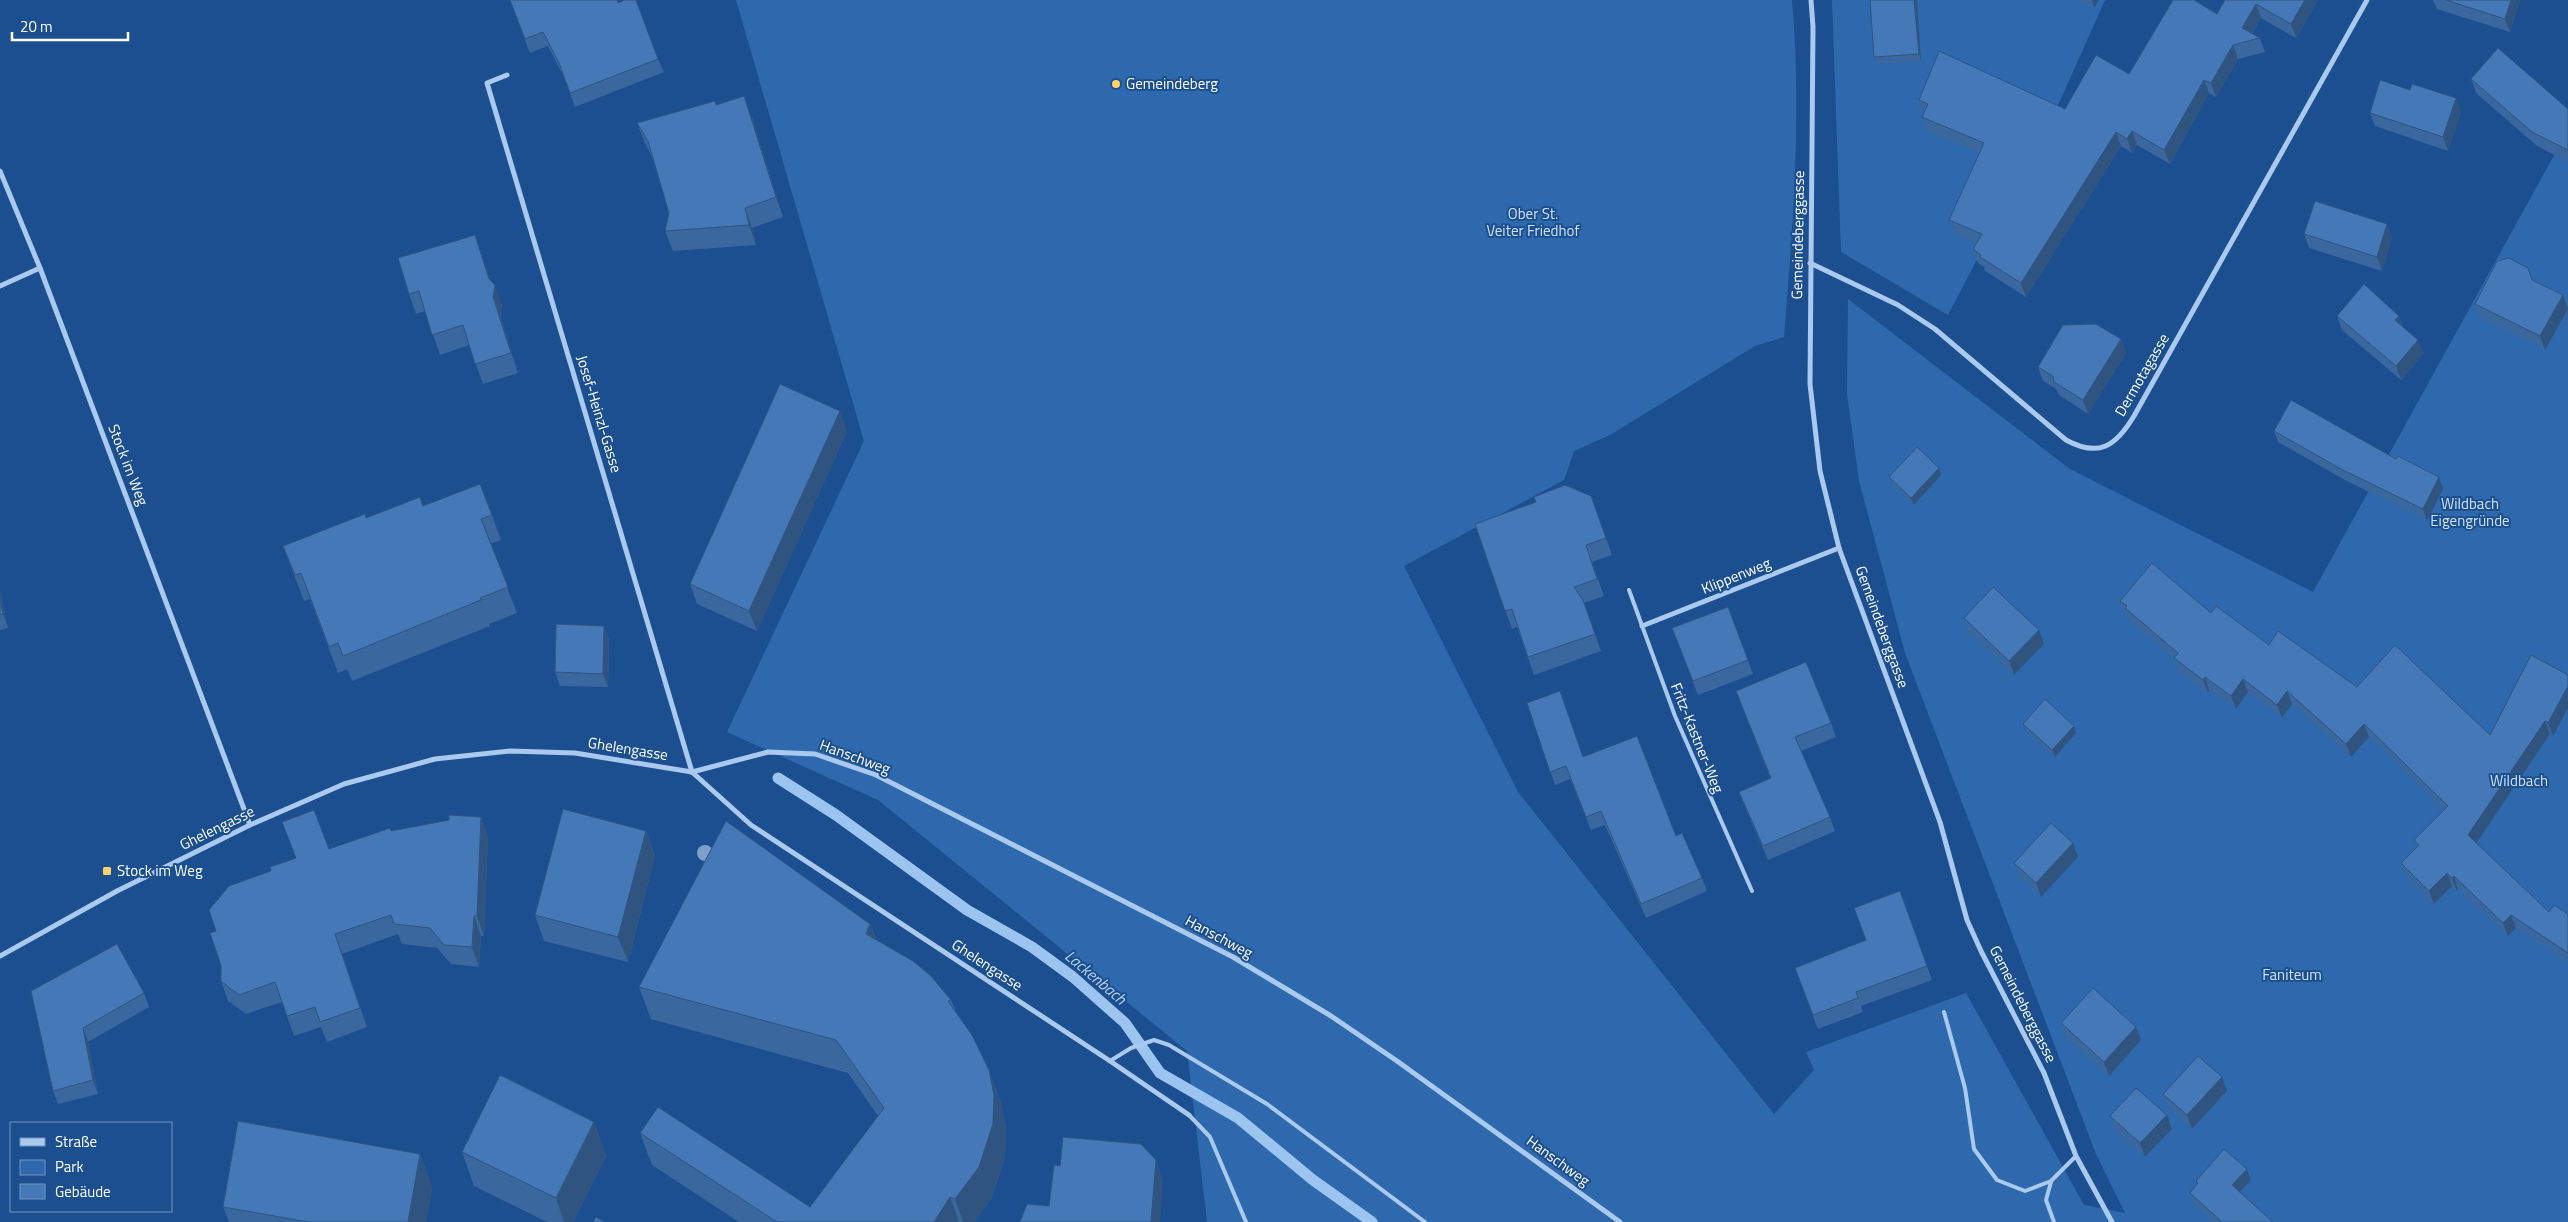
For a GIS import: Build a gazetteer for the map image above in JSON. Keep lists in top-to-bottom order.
{
  "streets": {
    "street": [
      "Gemeindeberggasse",
      "Dermotagasse",
      "Josef-Heinzl-Gasse",
      "Stock im Weg",
      "Klippenweg",
      "Ghelengasse",
      "Hanschweg"
    ],
    "lane": ["Fritz-Kastner-Weg"]
  },
  "crossings": [
    ["Gemeindeberggasse", "Dermotagasse"],
    ["Gemeindeberggasse", "Klippenweg"],
    ["Josef-Heinzl-Gasse", "Ghelengasse"],
    ["Josef-Heinzl-Gasse", "Hanschweg"],
    ["Stock im Weg", "Ghelengasse"],
    ["Klippenweg", "Fritz-Kastner-Weg"],
    ["Ghelengasse", "Hanschweg"]
  ],
  "water": ["Lackenbach"],
  "parks": [
    "Ober St. Veiter Friedhof",
    "Wildbach Eigengründe",
    "Wildbach",
    "Faniteum"
  ],
  "places": {
    "other": ["Gemeindeberg"],
    "transit": ["Stock im Weg"]
  },
  "legend": ["Straße", "Park", "Gebäude"],
  "scale_bar": "20 m"
}
